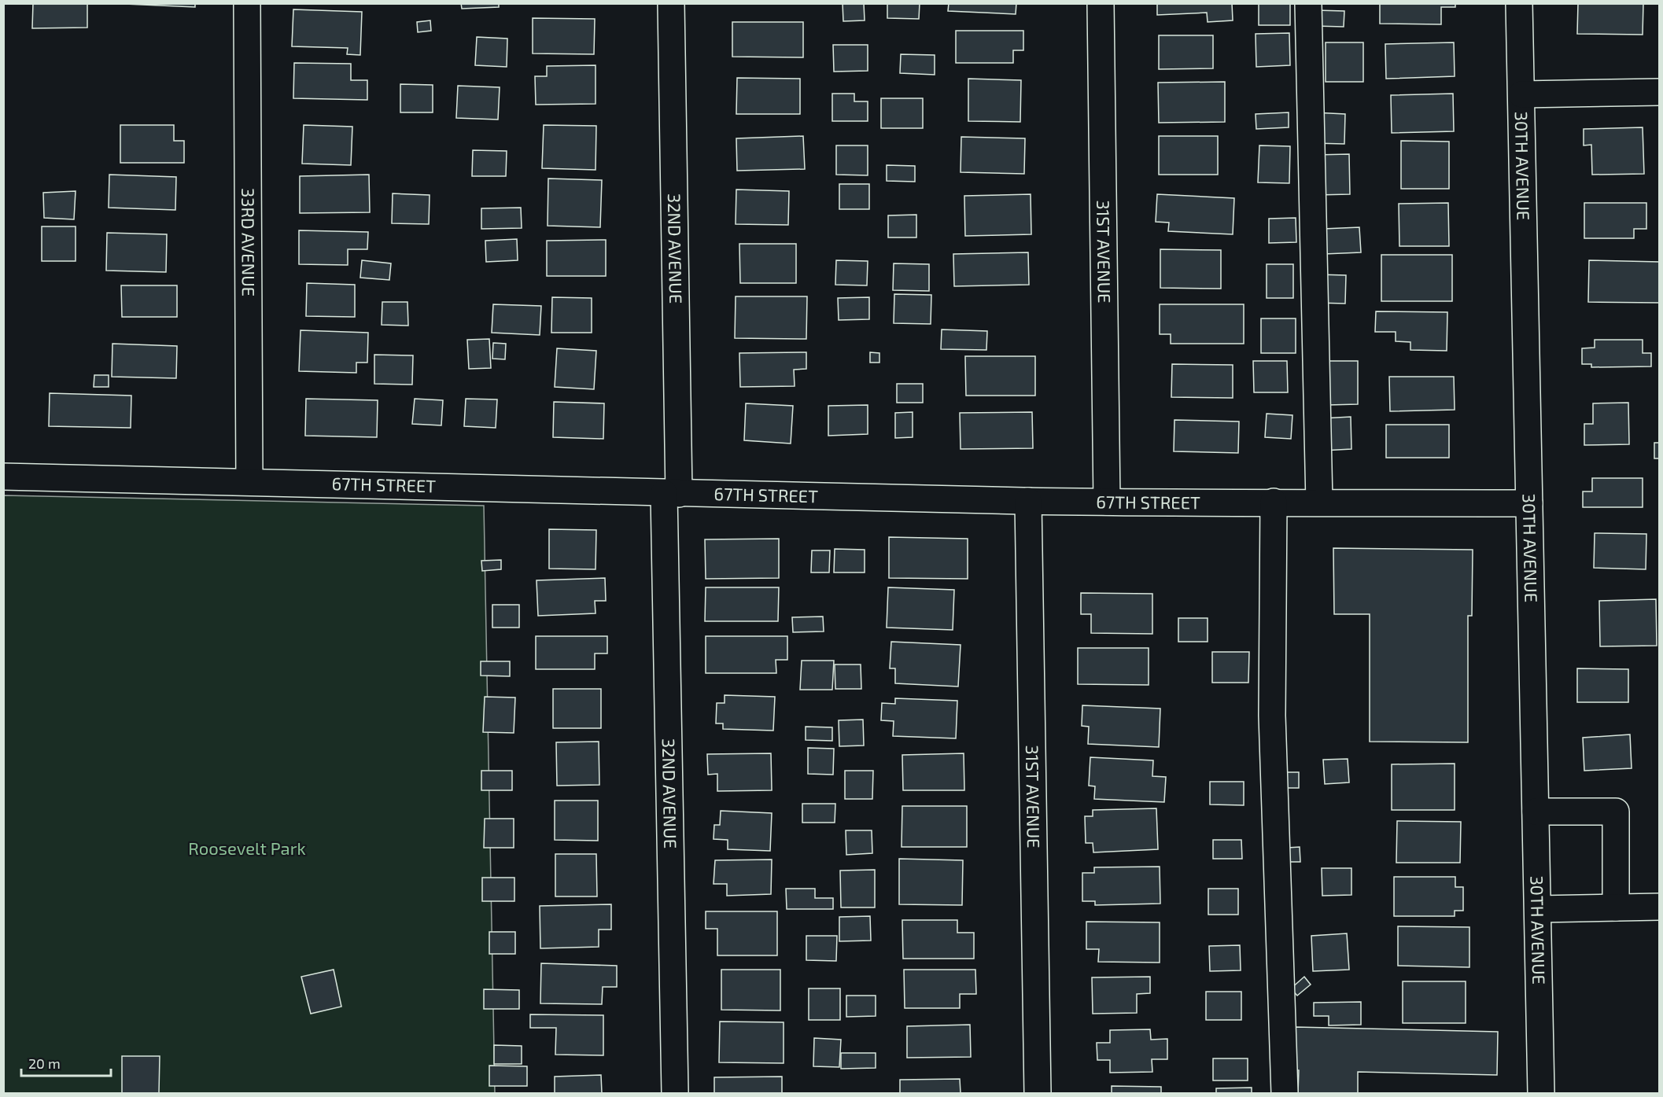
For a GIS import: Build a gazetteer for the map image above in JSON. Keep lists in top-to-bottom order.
{
  "streets": {
    "street": [
      "30TH AVENUE",
      "33RD AVENUE",
      "32ND AVENUE",
      "31ST AVENUE",
      "67TH STREET"
    ]
  },
  "crossings": [
    ["30TH AVENUE", "67TH STREET"],
    ["33RD AVENUE", "67TH STREET"],
    ["32ND AVENUE", "67TH STREET"],
    ["31ST AVENUE", "67TH STREET"]
  ],
  "parks": ["Roosevelt Park"],
  "scale_bar": "20 m"
}
